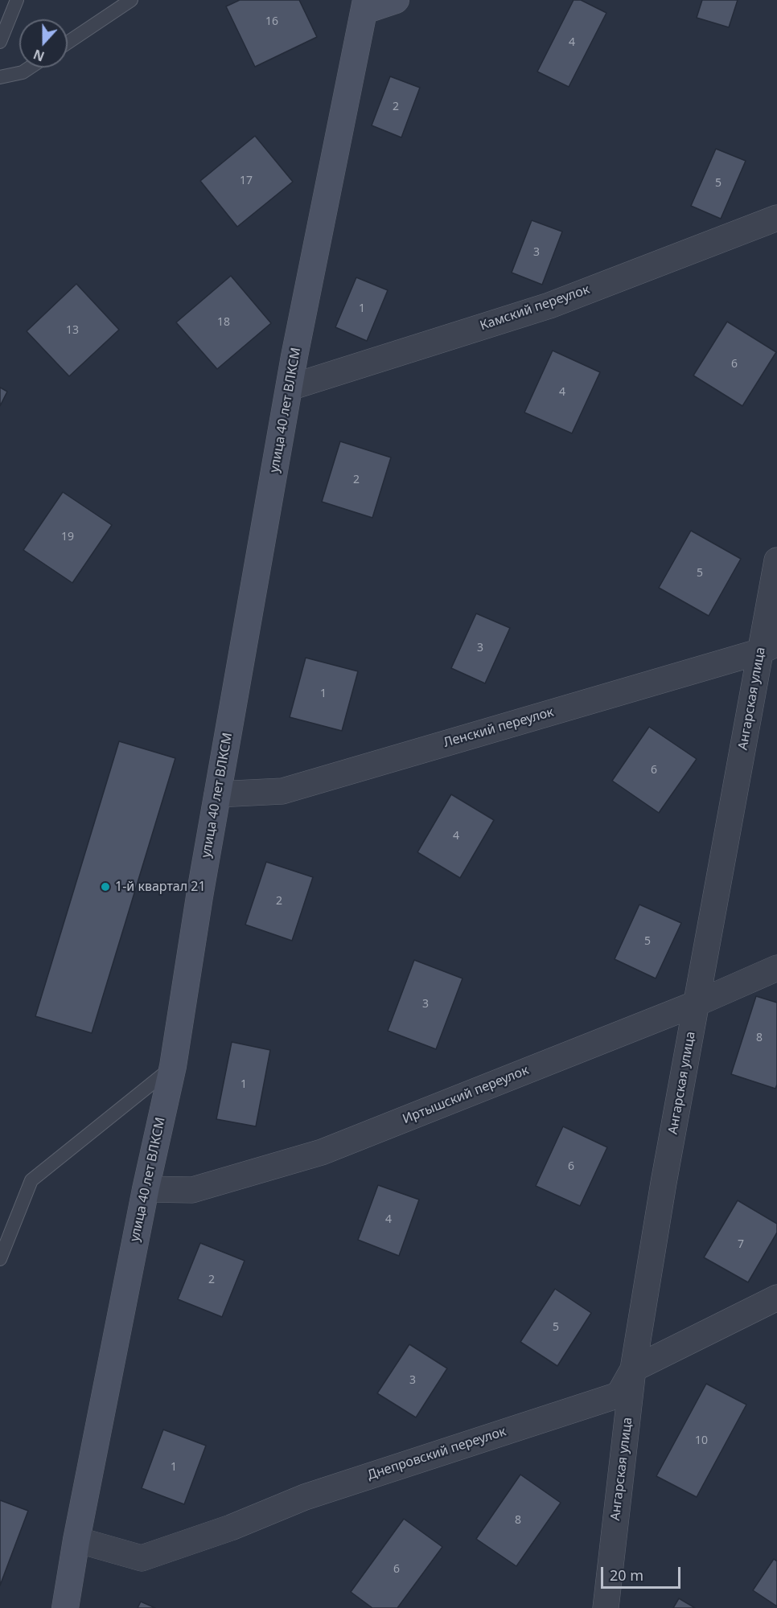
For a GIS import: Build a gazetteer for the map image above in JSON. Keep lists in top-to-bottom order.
{
  "streets": {
    "street": [
      "Камский переулок",
      "улица 40 лет ВЛКСМ",
      "Ангарская улица",
      "Ленский переулок",
      "Иртышский переулок",
      "Днепровский переулок"
    ]
  },
  "crossings": [
    ["Камский переулок", "улица 40 лет ВЛКСМ"],
    ["улица 40 лет ВЛКСМ", "Ленский переулок"],
    ["улица 40 лет ВЛКСМ", "Иртышский переулок"],
    ["улица 40 лет ВЛКСМ", "Днепровский переулок"],
    ["Ангарская улица", "Ленский переулок"],
    ["Ангарская улица", "Иртышский переулок"],
    ["Ангарская улица", "Днепровский переулок"]
  ],
  "places": ["1-й квартал 21"],
  "house_numbers": [
    "16",
    "4",
    "2",
    "17",
    "5",
    "3",
    "1",
    "18",
    "13",
    "6",
    "4",
    "2",
    "19",
    "5",
    "3",
    "1",
    "6",
    "4",
    "2",
    "5",
    "3",
    "8",
    "1",
    "6",
    "4",
    "7",
    "2",
    "5",
    "3",
    "10",
    "1",
    "8",
    "6"
  ],
  "scale_bar": "20 m",
  "north": "bottom"
}
